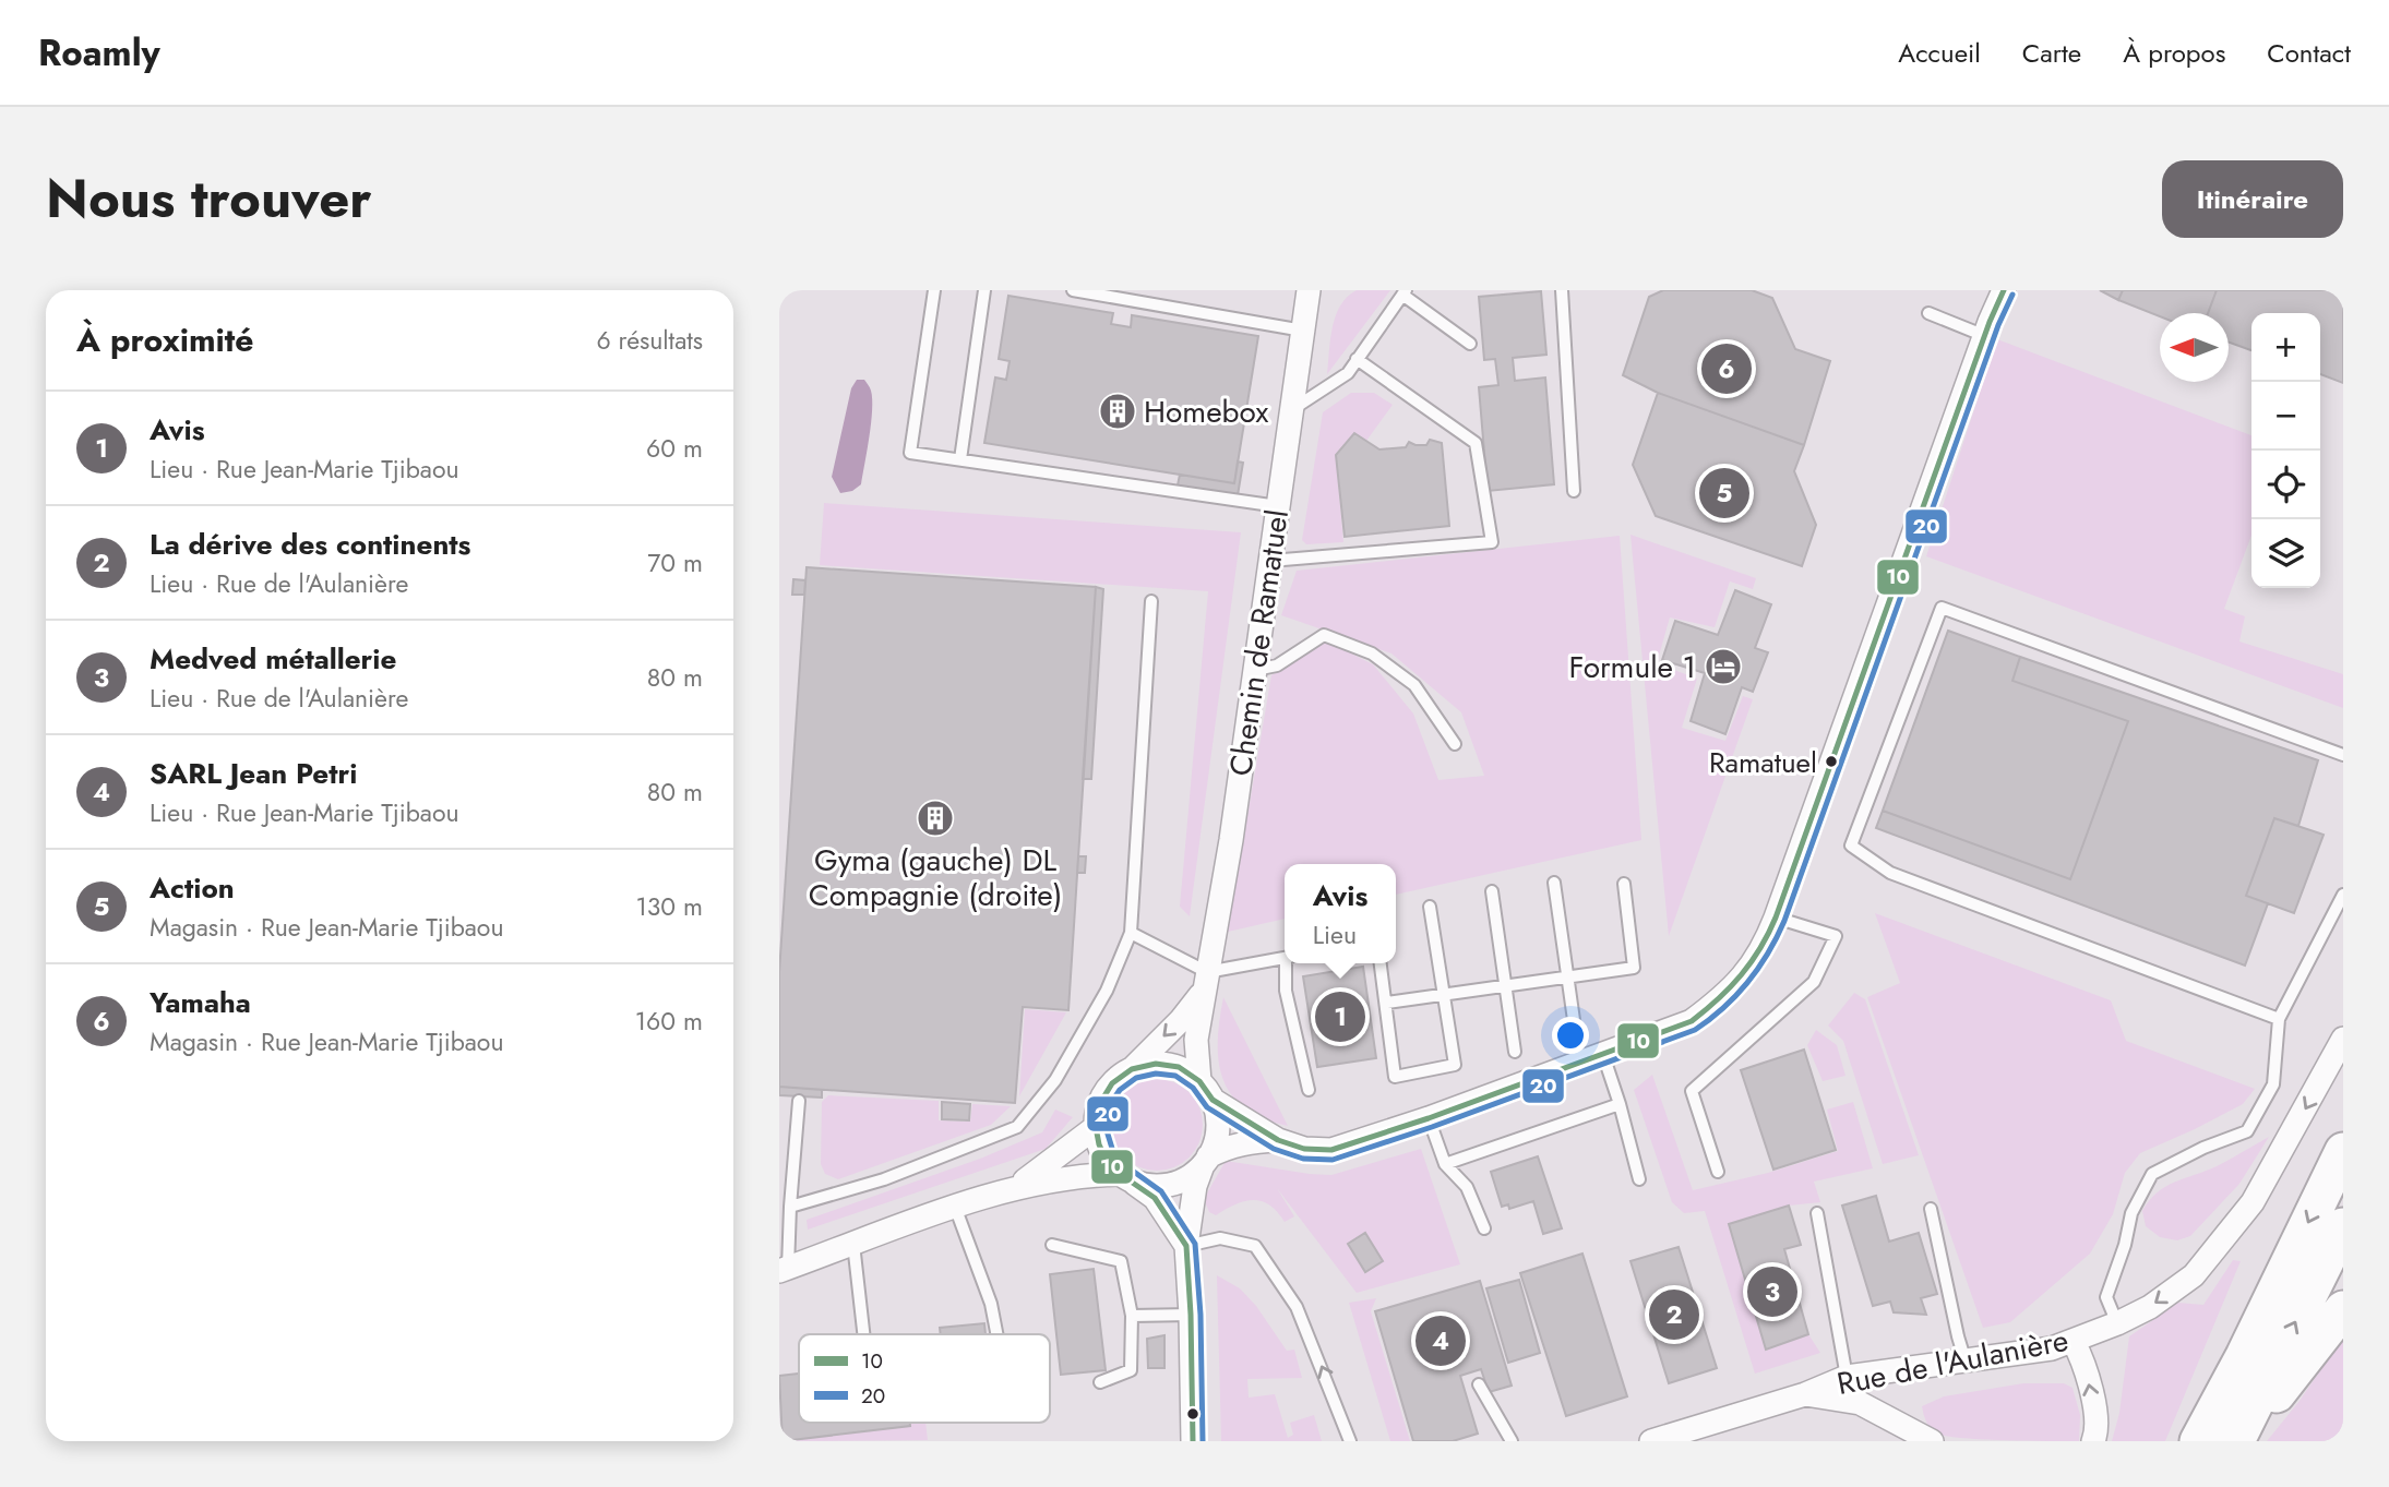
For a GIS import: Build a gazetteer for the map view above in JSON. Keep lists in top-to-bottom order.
{
  "streets": {
    "street": ["Chemin de Ramatuel", "Rue de l'Aulanière"]
  },
  "one_way": ["Rue de l'Aulanière"],
  "places": {
    "building": ["Homebox", "Gyma (gauche) DL Compagnie (droite)"],
    "hotel": ["Formule 1"],
    "other": ["Ramatuel"]
  },
  "lines": ["transit line 10", "transit line 20"],
  "legend": ["10", "20"],
  "north": "left",
  "page": {
    "header": "Roamly",
    "nav": [
      "Accueil",
      "Carte",
      "À propos",
      "Contact"
    ],
    "title": "Nous trouver",
    "buttons": "Itinéraire",
    "heading": ["À proximité", "6 résultats"],
    "map_buttons": ["+", "−"],
    "pins": [
      "6",
      "5",
      "1",
      "3",
      "2",
      "4"
    ],
    "list": [
      {
        "mark": "1",
        "name": "Avis",
        "note": "Lieu · Rue Jean-Marie Tjibaou",
        "value": "60 m"
      },
      {
        "mark": "2",
        "name": "La dérive des continents",
        "note": "Lieu · Rue de l'Aulanière",
        "value": "70 m"
      },
      {
        "mark": "3",
        "name": "Medved métallerie",
        "note": "Lieu · Rue de l'Aulanière",
        "value": "80 m"
      },
      {
        "mark": "4",
        "name": "SARL Jean Petri",
        "note": "Lieu · Rue Jean-Marie Tjibaou",
        "value": "80 m"
      },
      {
        "mark": "5",
        "name": "Action",
        "note": "Magasin · Rue Jean-Marie Tjibaou",
        "value": "130 m"
      },
      {
        "mark": "6",
        "name": "Yamaha",
        "note": "Magasin · Rue Jean-Marie Tjibaou",
        "value": "160 m"
      }
    ],
    "popup": ["Avis", "Lieu"]
  }
}
